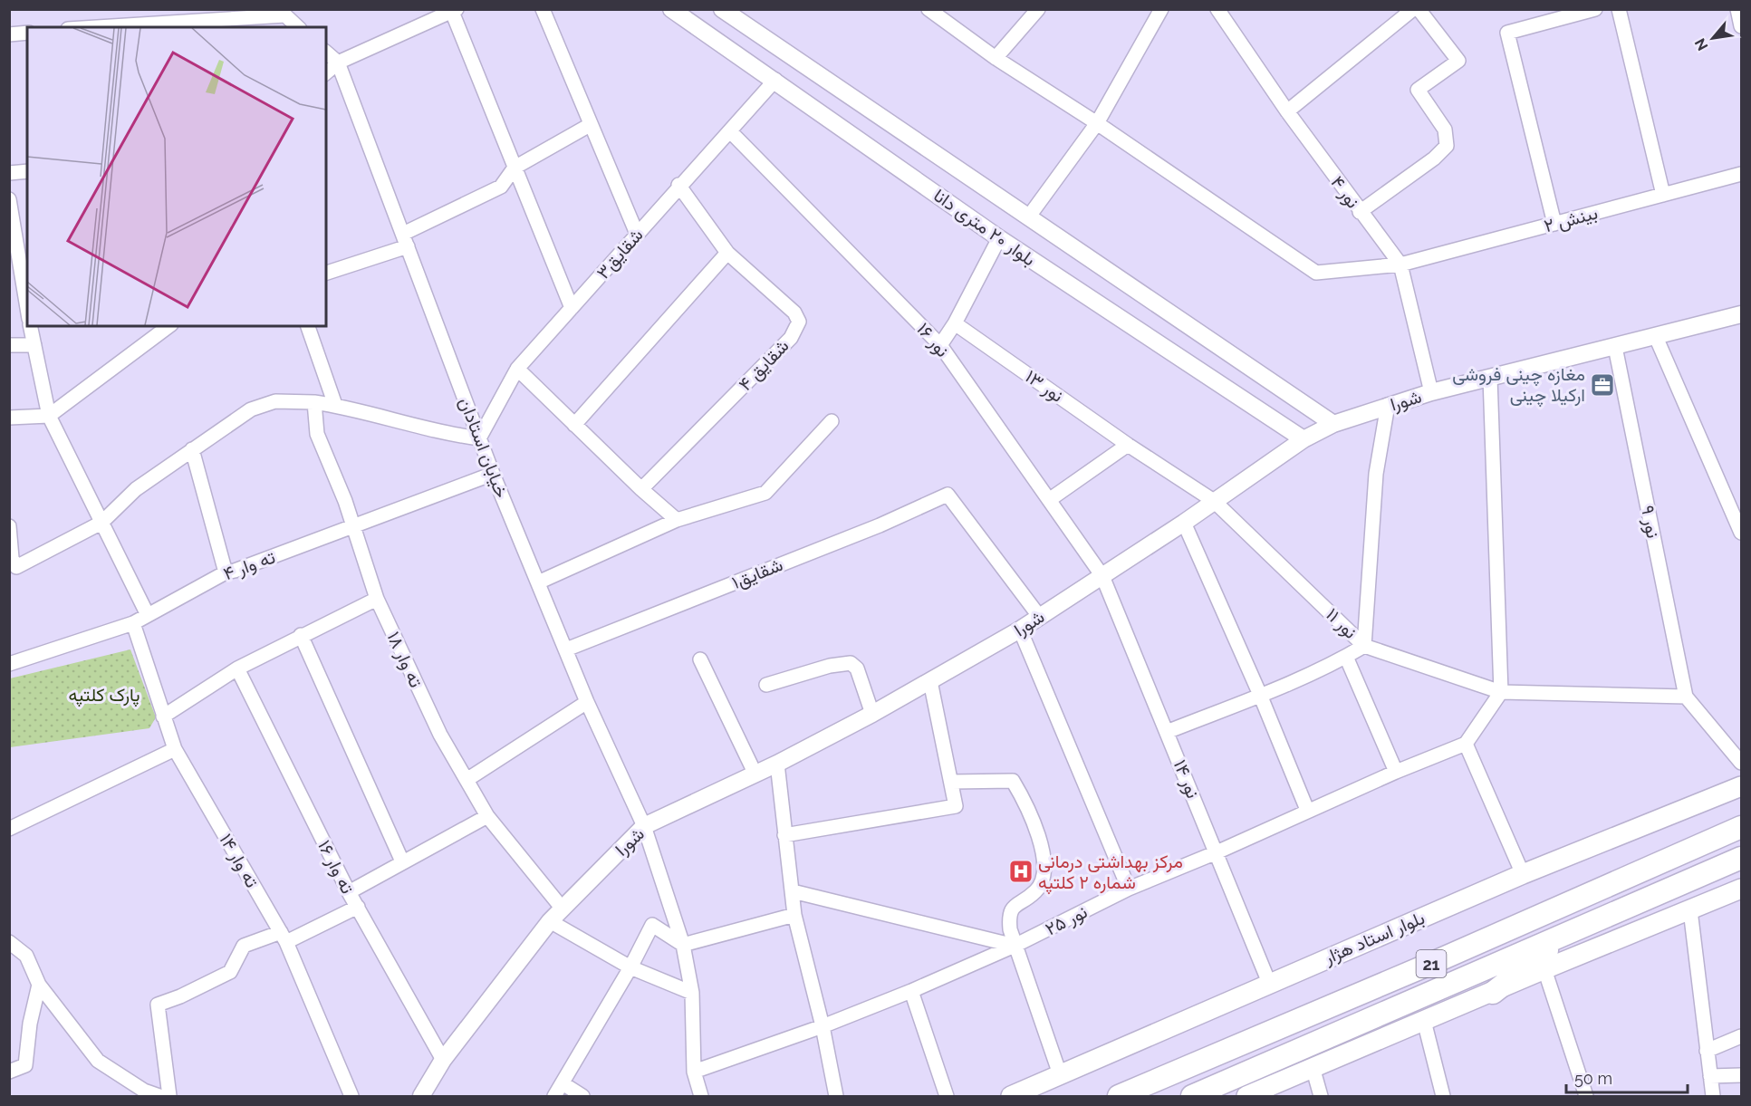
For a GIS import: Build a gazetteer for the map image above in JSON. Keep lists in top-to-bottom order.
{
  "streets": {
    "main road": ["بلوار استاد هژار", "21"],
    "street": [
      "نور ۴",
      "بینش ۲",
      "بلوار ۲۰ متری دانا",
      "شقایق۳",
      "نور ۱۶",
      "شقایق ۴",
      "نور ۱۳",
      "شورا",
      "خیابان استادان",
      "نور ۹",
      "ته وار ۴",
      "شقایق۱",
      "نور ۱۱",
      "ته وار ۱۸",
      "نور ۱۴",
      "ته وار ۱۴",
      "ته وار ۱۶",
      "نور ۲۵"
    ]
  },
  "crossings": [
    ["نور ۴", "بینش ۲"],
    ["نور ۴", "شورا"],
    ["بلوار ۲۰ متری دانا", "شقایق۳"],
    ["بلوار ۲۰ متری دانا", "شورا"],
    ["شقایق۳", "نور ۱۶"],
    ["شقایق۳", "شقایق ۴"],
    ["شقایق۳", "خیابان استادان"],
    ["نور ۱۶", "شورا"],
    ["نور ۱۶", "نور ۱۴"],
    ["نور ۱۳", "شورا"],
    ["نور ۱۳", "نور ۱۱"],
    ["شورا", "خیابان استادان"],
    ["شورا", "نور ۹"],
    ["شورا", "شقایق۱"],
    ["شورا", "نور ۱۱"],
    ["شورا", "ته وار ۱۸"],
    ["شورا", "نور ۱۴"],
    ["شورا", "ته وار ۱۶"],
    ["خیابان استادان", "ته وار ۴"],
    ["خیابان استادان", "شقایق۱"],
    ["خیابان استادان", "نور ۲۵"],
    ["نور ۹", "نور ۱۱"],
    ["ته وار ۴", "ته وار ۱۸"],
    ["ته وار ۴", "ته وار ۱۴"],
    ["نور ۱۴", "نور ۲۵"],
    ["نور ۱۴", "بلوار استاد هژار"]
  ],
  "parks": ["پارک کلتپه"],
  "places": {
    "office": ["مغازه چینی فروشی ارکیلا چینی"],
    "hospital": ["مرکز بهداشتی درمانی شماره ۲ کلتپه"]
  },
  "scale_bar": "50 m",
  "north": "bottom left"
}
